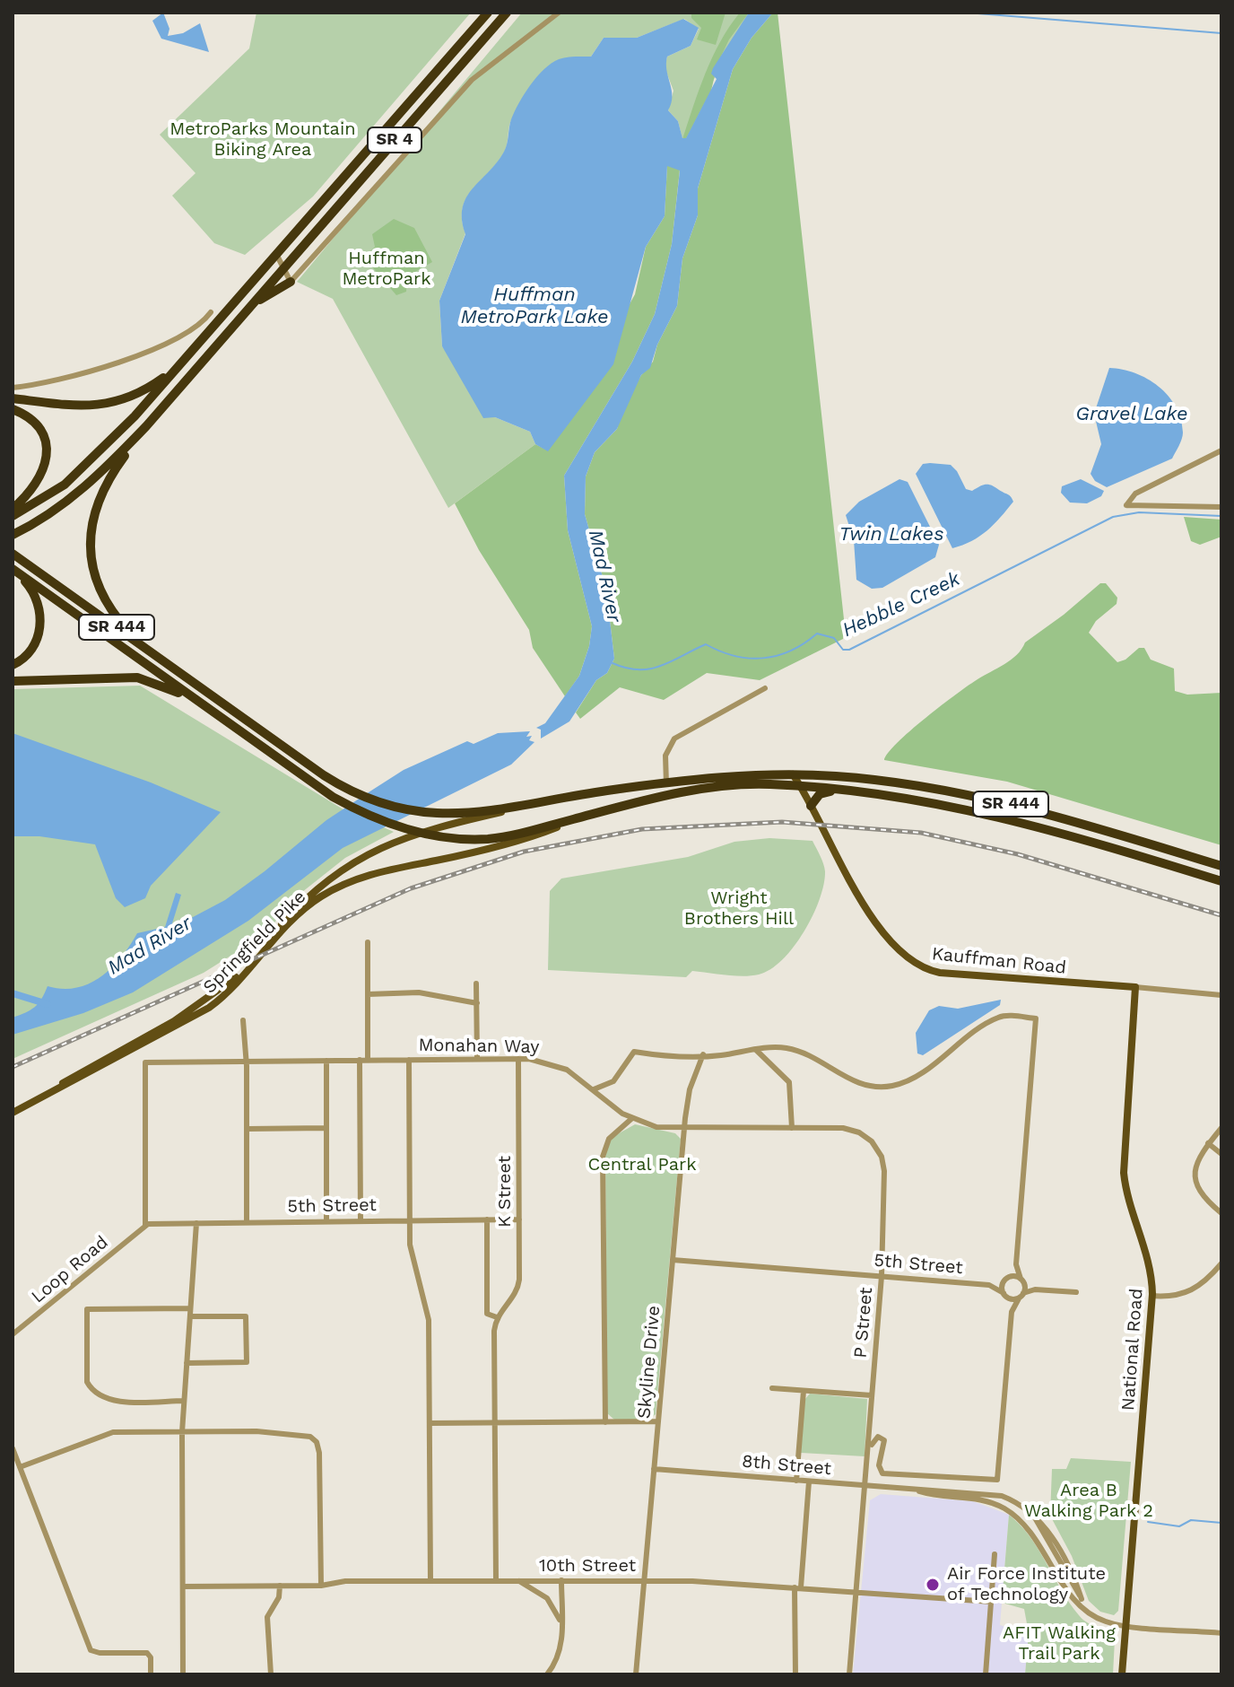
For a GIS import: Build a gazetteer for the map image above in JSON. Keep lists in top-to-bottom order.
{
  "streets": {
    "highway": ["SR 4", "SR 444"],
    "main road": ["Springfield Pike", "Kauffman Road", "National Road"],
    "street": [
      "Monahan Way",
      "K Street",
      "5th Street",
      "Loop Road",
      "P Street",
      "Skyline Drive",
      "8th Street",
      "10th Street"
    ]
  },
  "crossings": [
    ["SR 444", "Springfield Pike"],
    ["SR 444", "Kauffman Road"],
    ["Kauffman Road", "National Road"],
    ["Monahan Way", "K Street"],
    ["Monahan Way", "5th Street"],
    ["Monahan Way", "Loop Road"],
    ["Monahan Way", "P Street"],
    ["Monahan Way", "Skyline Drive"],
    ["K Street", "5th Street"],
    ["5th Street", "Loop Road"],
    ["5th Street", "P Street"],
    ["5th Street", "Skyline Drive"],
    ["P Street", "8th Street"],
    ["P Street", "10th Street"],
    ["National Road", "8th Street"],
    ["Skyline Drive", "8th Street"],
    ["Skyline Drive", "10th Street"]
  ],
  "water": [
    "Huffman MetroPark Lake",
    "Gravel Lake",
    "Twin Lakes",
    "Mad River",
    "Hebble Creek"
  ],
  "parks": [
    "MetroParks Mountain Biking Area",
    "Huffman MetroPark",
    "Wright Brothers Hill",
    "Central Park",
    "Area B Walking Park 2",
    "AFIT Walking Trail Park"
  ],
  "places": ["Air Force Institute of Technology"]
}
